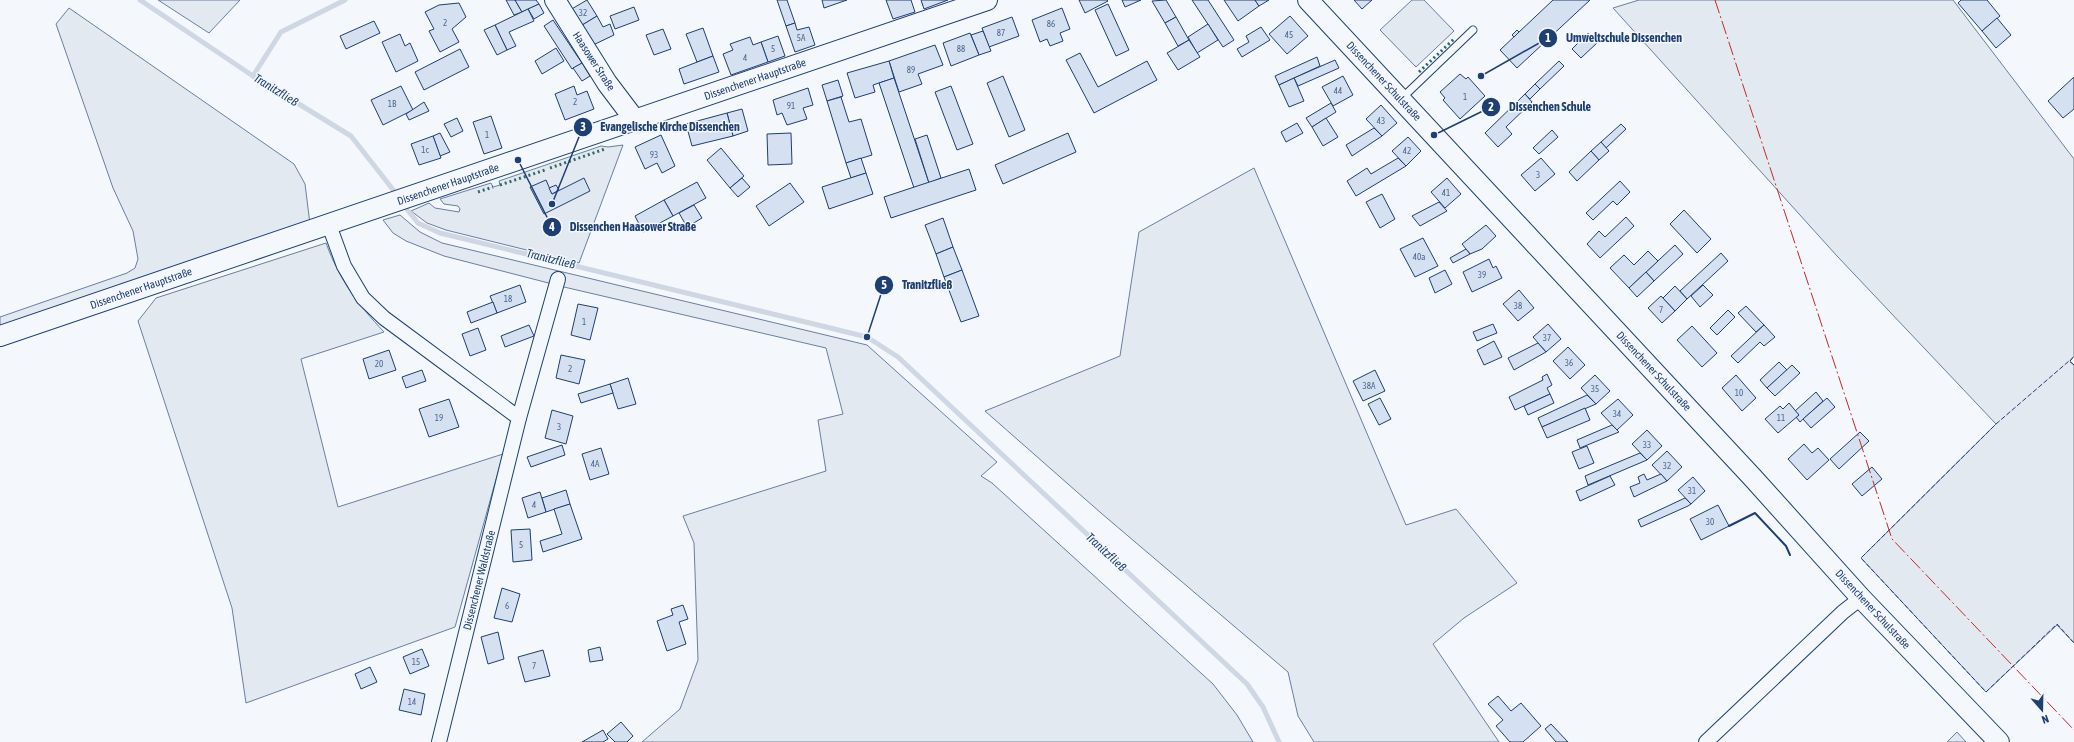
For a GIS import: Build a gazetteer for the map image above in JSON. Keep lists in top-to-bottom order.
{
  "streets": {
    "street": [
      "Haasower Straße",
      "Dissenchener Hauptstraße",
      "Dissenchener Schulstraße",
      "Dissenchener Waldstraße"
    ]
  },
  "crossings": [
    ["Haasower Straße", "Dissenchener Hauptstraße"]
  ],
  "water": ["Tranitzfließ"],
  "places": [
    "Umweltschule Dissenchen",
    "Dissenchen Schule",
    "Dissenchen Haasower Straße",
    "Evangelische Kirche Dissenchen",
    "Tranitzfließ"
  ],
  "house_numbers": [
    "32",
    "2",
    "86",
    "87",
    "45",
    "5A",
    "5",
    "88",
    "4",
    "89",
    "44",
    "1",
    "2",
    "1B",
    "91",
    "43",
    "1",
    "1c",
    "42",
    "93",
    "3",
    "41",
    "40a",
    "39",
    "18",
    "38",
    "7",
    "1",
    "37",
    "36",
    "20",
    "2",
    "38A",
    "35",
    "10",
    "34",
    "19",
    "11",
    "3",
    "33",
    "4A",
    "32",
    "31",
    "4",
    "30",
    "5",
    "6",
    "15",
    "7",
    "14"
  ],
  "north": "bottom"
}
